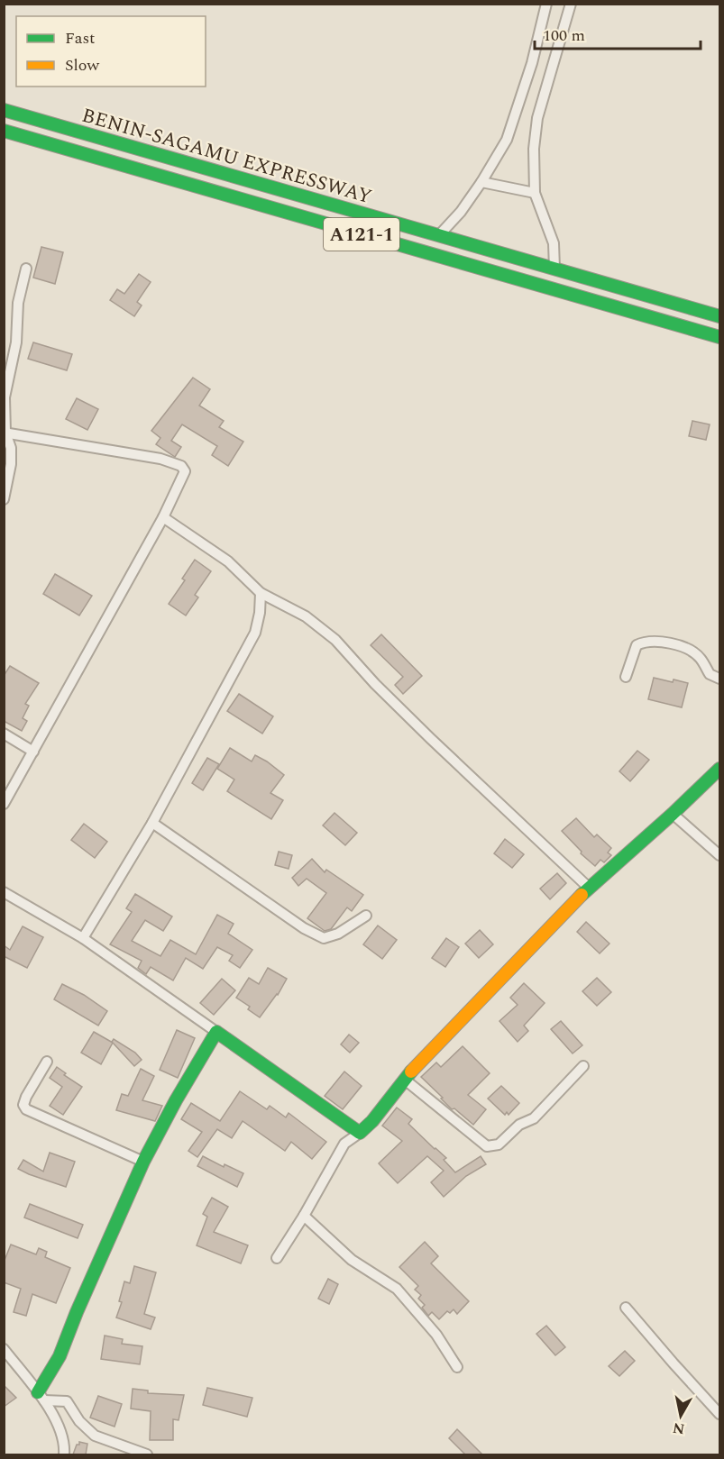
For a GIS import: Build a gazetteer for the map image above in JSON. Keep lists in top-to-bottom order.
{
  "streets": {
    "main road": ["BENIN-SAGAMU EXPRESSWAY", "A121-1"]
  },
  "legend": ["Fast", "Slow"],
  "scale_bar": "100 m",
  "north": "bottom"
}
